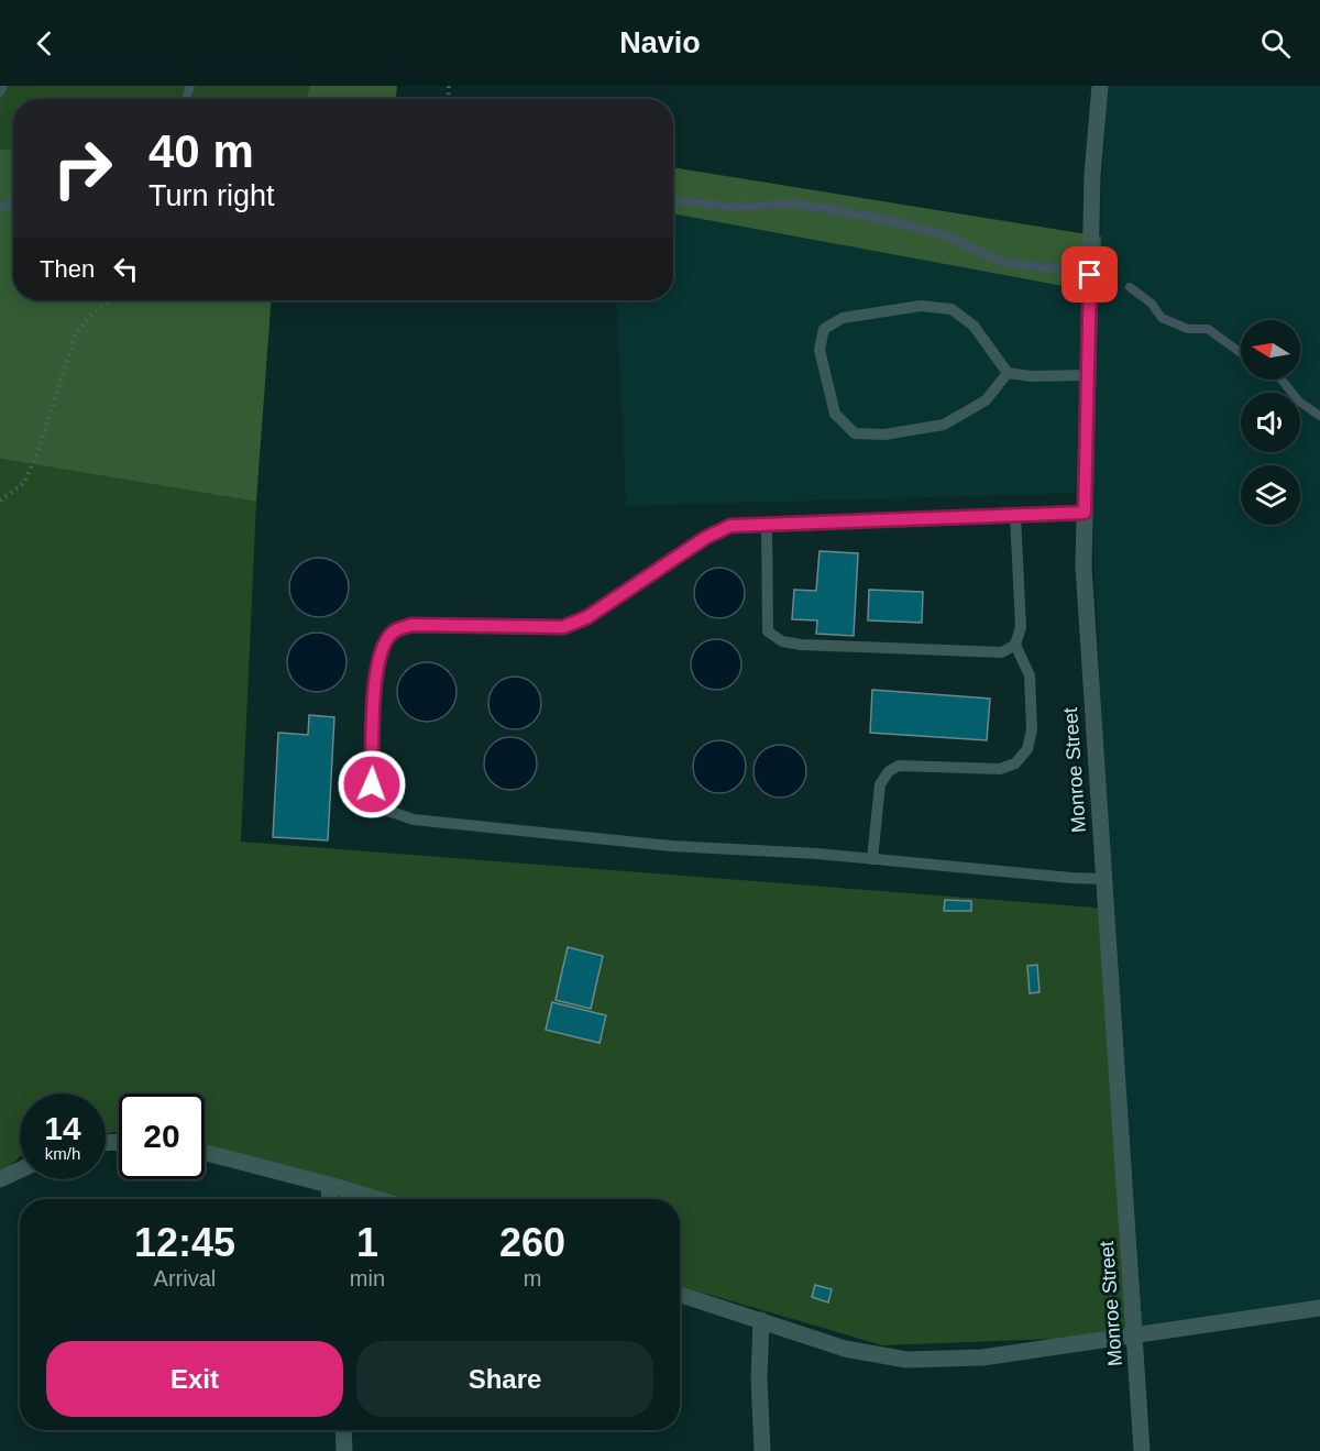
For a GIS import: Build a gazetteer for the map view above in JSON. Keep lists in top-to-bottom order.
{
  "streets": {
    "street": ["Monroe Street"]
  },
  "north": "left",
  "page": {
    "header": "Navio",
    "turn": ["40 m", "Turn right"],
    "then": "Then",
    "speed": "14 km/h",
    "limit": "20",
    "eta": [
      "12:45",
      "Arrival",
      "1",
      "min",
      "260",
      "m"
    ],
    "buttons": ["Exit", "Share"]
  }
}
